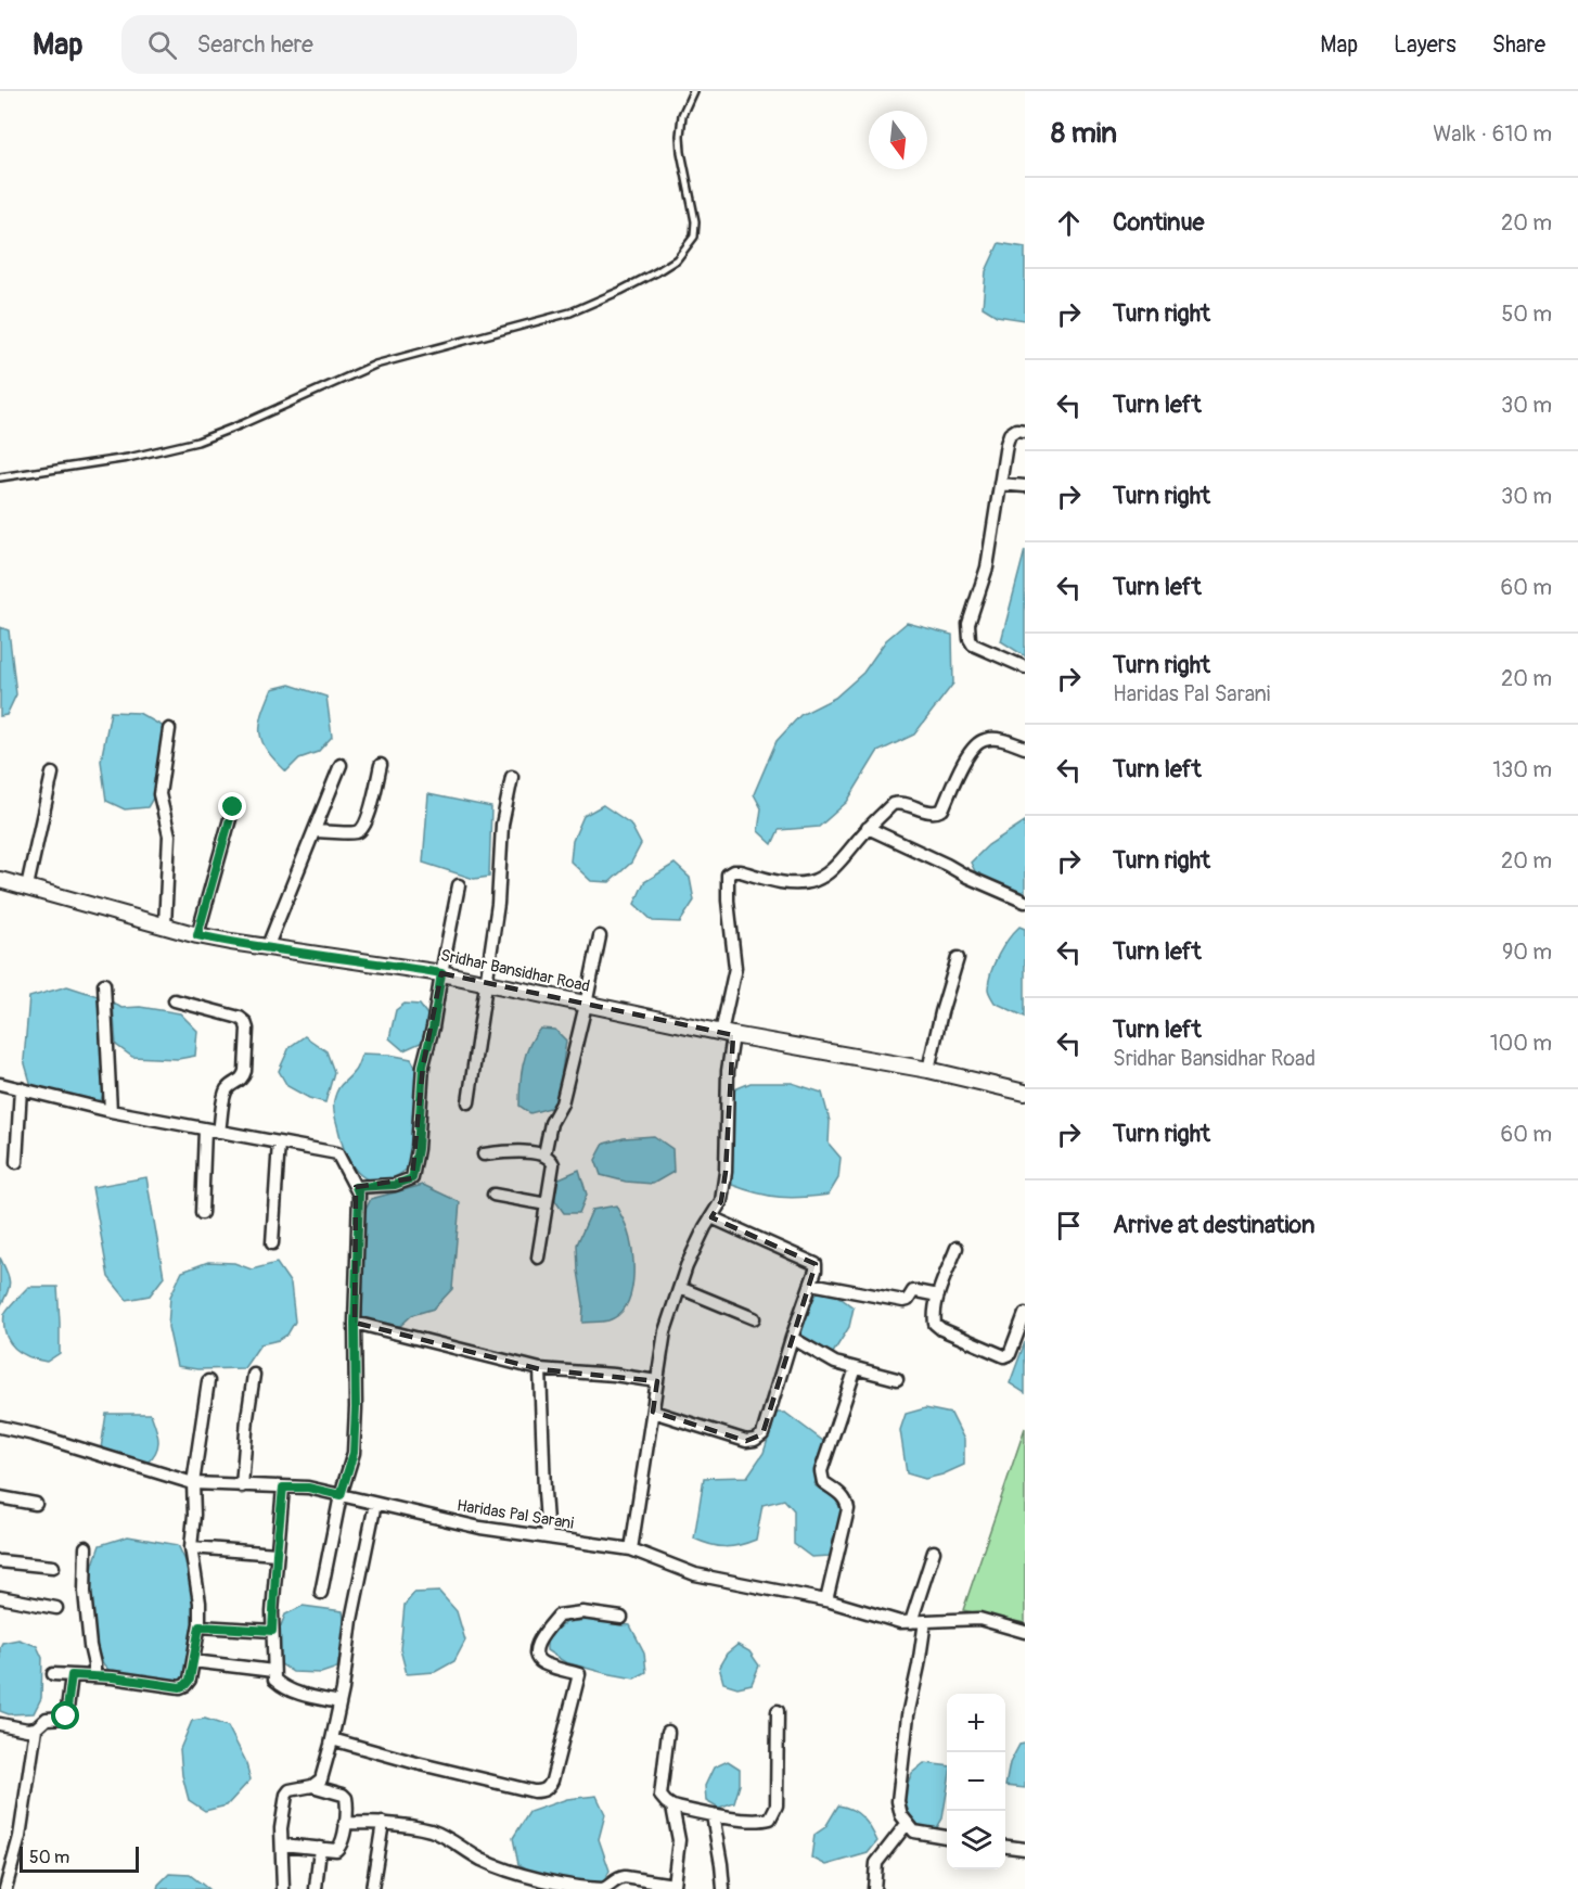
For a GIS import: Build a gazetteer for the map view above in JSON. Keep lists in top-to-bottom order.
{
  "streets": {
    "street": ["Sridhar Bansidhar Road", "Haridas Pal Sarani"]
  },
  "scale_bar": "50 m",
  "north": "bottom",
  "page": {
    "header": "Map",
    "search": "Search here",
    "nav": ["Map", "Layers", "Share"],
    "heading": ["8 min", "Walk · 610 m"],
    "list": [
      ["Continue", "20 m"],
      ["Turn right", "50 m"],
      ["Turn left", "30 m"],
      ["Turn right", "30 m"],
      ["Turn left", "60 m"],
      ["Turn right", "Haridas Pal Sarani", "20 m"],
      ["Turn left", "130 m"],
      ["Turn right", "20 m"],
      ["Turn left", "90 m"],
      ["Turn left", "Sridhar Bansidhar Road", "100 m"],
      ["Turn right", "60 m"],
      "Arrive at destination"
    ],
    "map_buttons": ["+", "−"],
    "scale": "50 m"
  }
}
